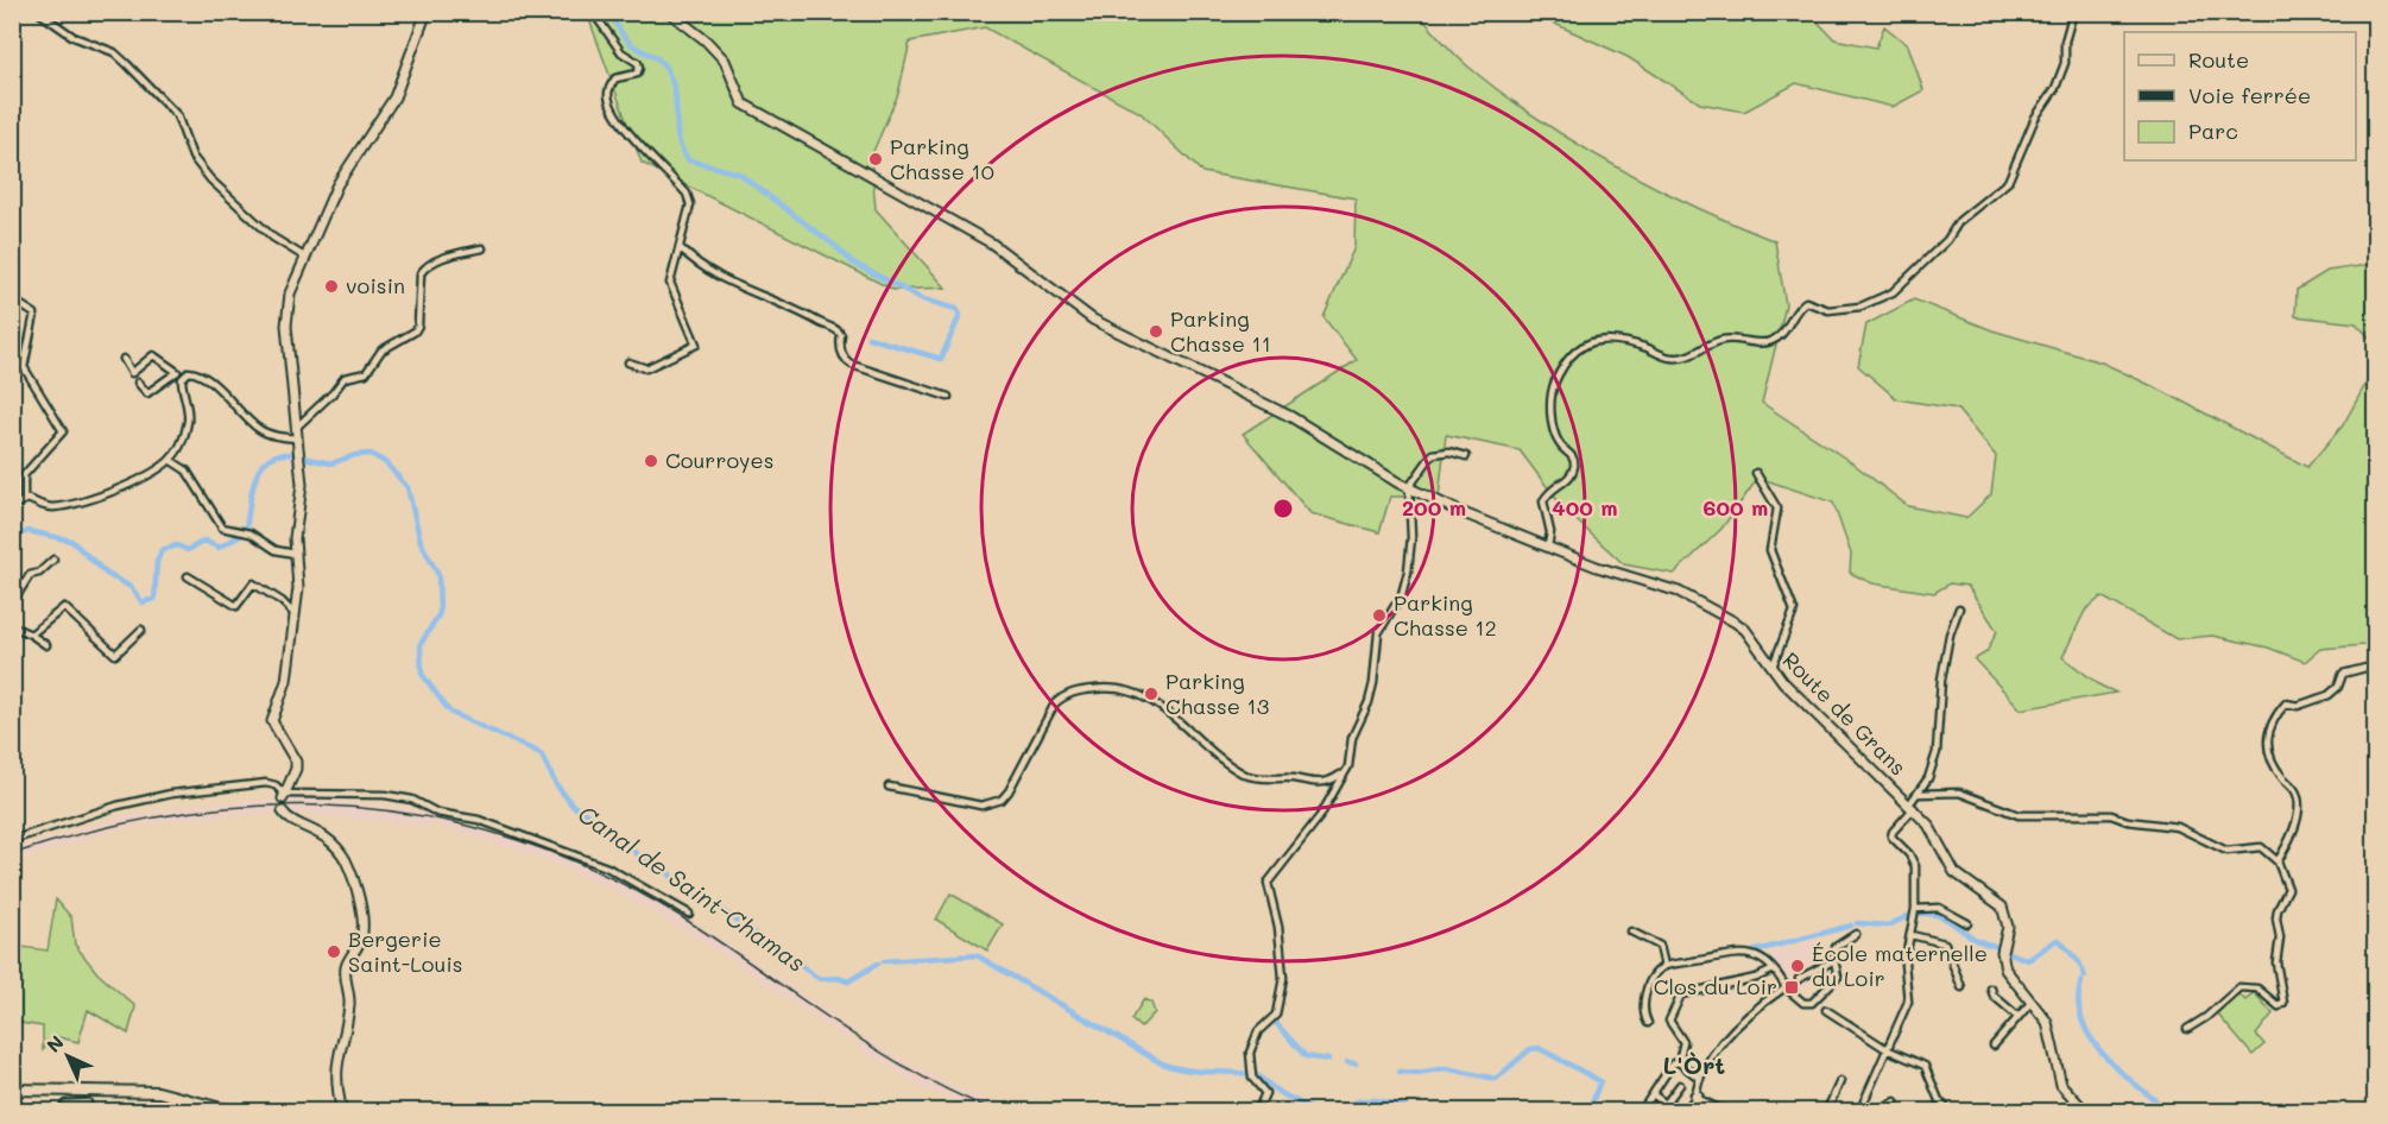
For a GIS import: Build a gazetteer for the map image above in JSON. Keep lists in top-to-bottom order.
{
  "streets": {
    "street": ["Route de Grans"]
  },
  "districts": ["L'Òrt"],
  "water": ["Canal de Saint-Chamas"],
  "places": {
    "other": [
      "Parking Chasse 10",
      "voisin",
      "Parking Chasse 11",
      "Courroyes",
      "Parking Chasse 12",
      "Parking Chasse 13",
      "Bergerie Saint-Louis",
      "École maternelle du Loir"
    ],
    "transit": ["Clos du Loir"]
  },
  "legend": ["Route", "Voie ferrée", "Parc"],
  "north": "top left",
  "rings": ["200 m", "400 m", "600 m"]
}
